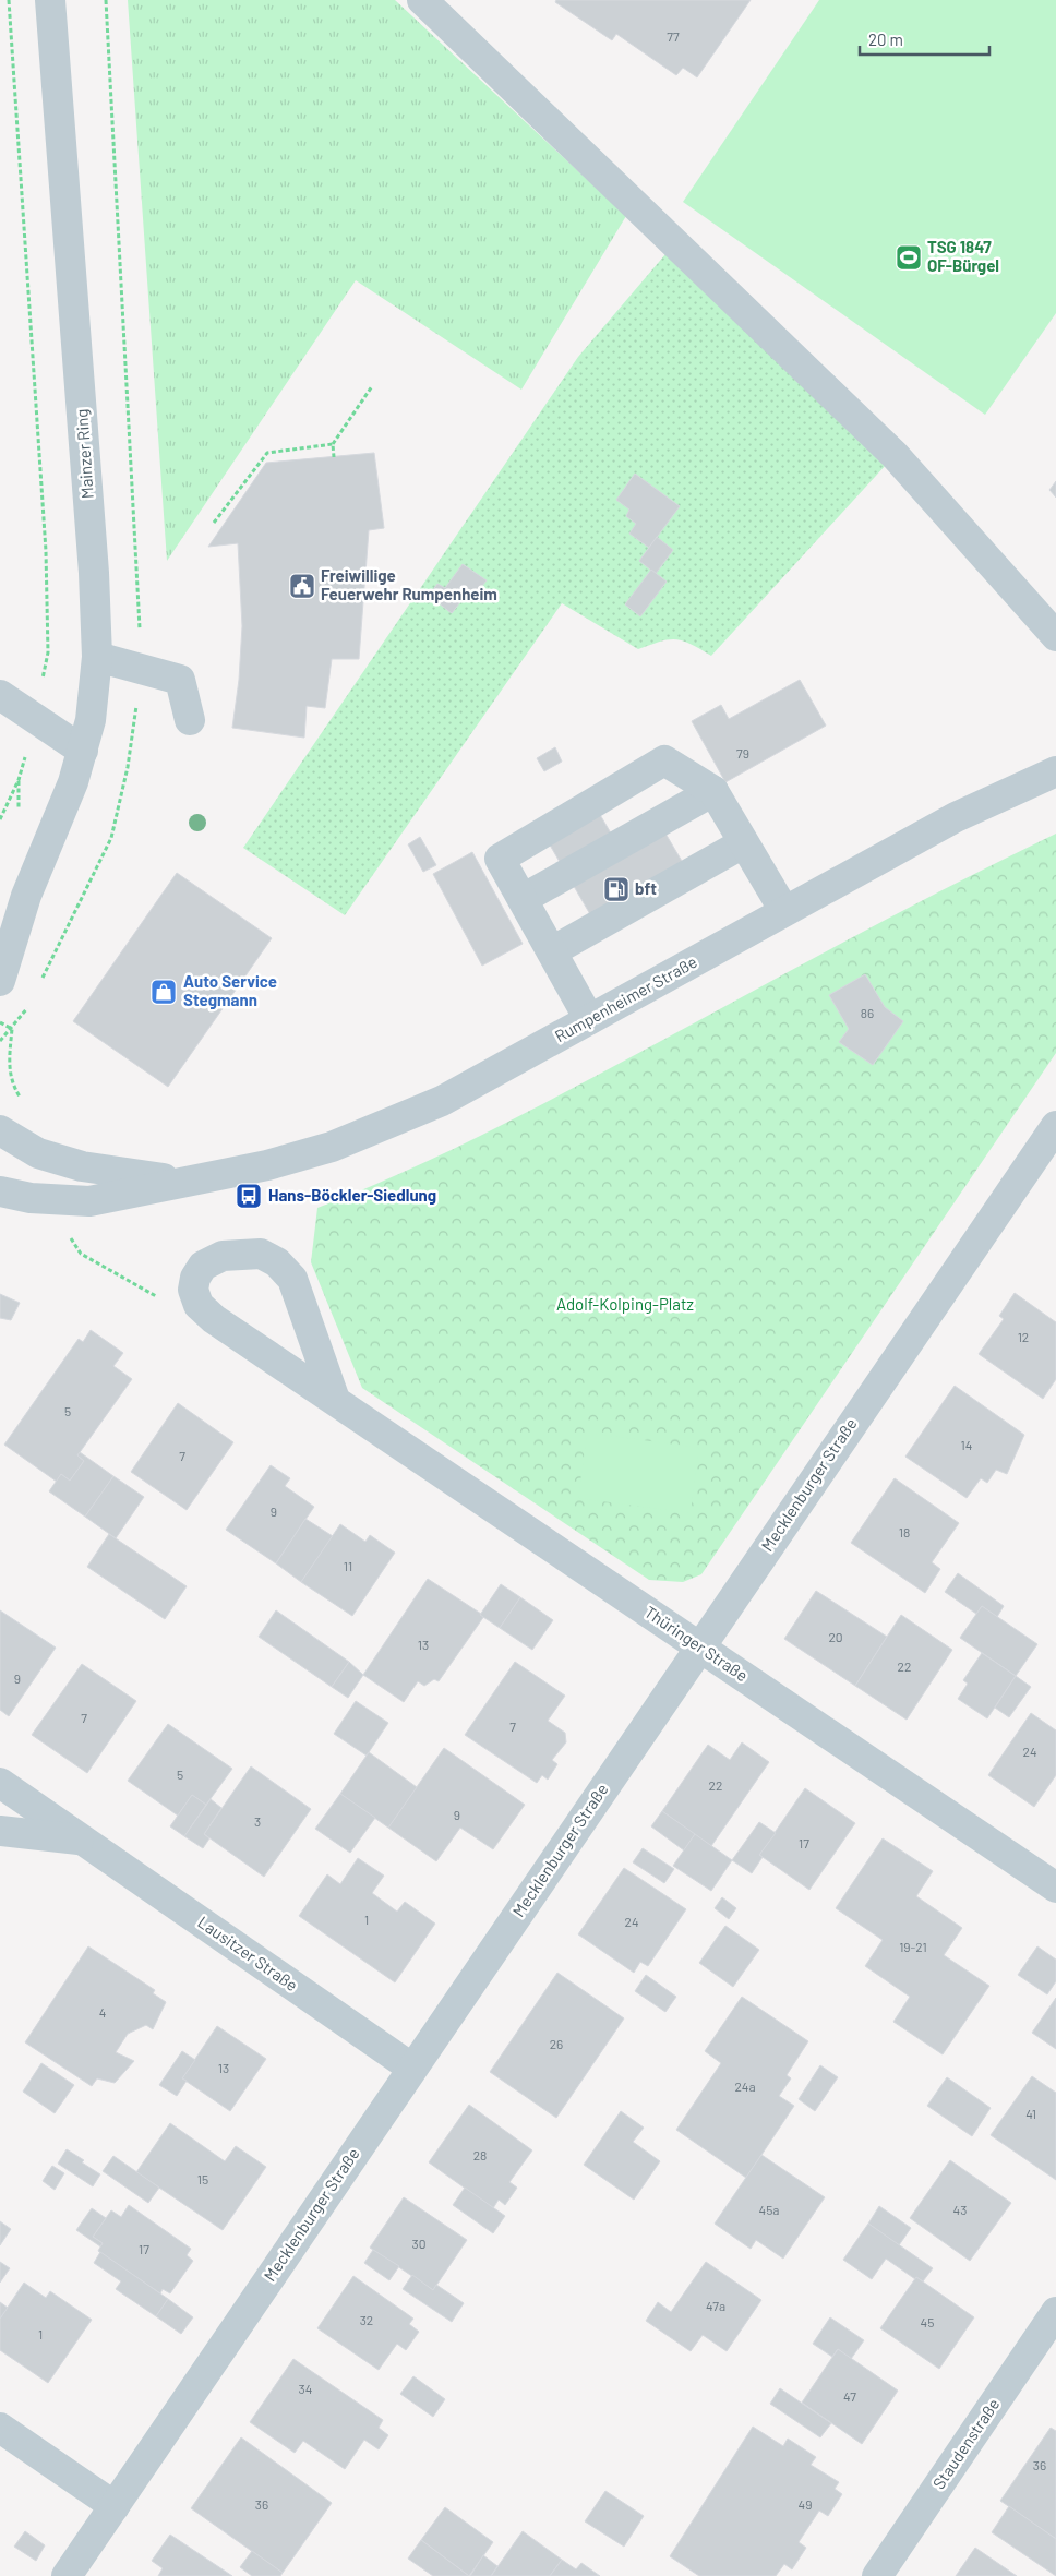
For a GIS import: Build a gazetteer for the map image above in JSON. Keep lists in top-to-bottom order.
{
  "streets": {
    "street": [
      "Mainzer Ring",
      "Rumpenheimer Straße",
      "Mecklenburger Straße",
      "Thüringer Straße",
      "Lausitzer Straße",
      "Staudenstraße"
    ]
  },
  "crossings": [
    ["Mecklenburger Straße", "Thüringer Straße"],
    ["Mecklenburger Straße", "Lausitzer Straße"]
  ],
  "parks": ["Adolf-Kolping-Platz"],
  "places": {
    "sports": ["TSG 1847 OF-Bürgel"],
    "public building": ["Freiwillige Feuerwehr Rumpenheim"],
    "fuel station": ["bft"],
    "shop": ["Auto Service Stegmann"],
    "bus stop": ["Hans-Böckler-Siedlung"]
  },
  "house_numbers": [
    "77",
    "79",
    "86",
    "12",
    "5",
    "14",
    "7",
    "9",
    "18",
    "11",
    "20",
    "13",
    "22",
    "9",
    "7",
    "7",
    "24",
    "5",
    "22",
    "9",
    "3",
    "17",
    "1",
    "24",
    "19-21",
    "4",
    "26",
    "13",
    "24a",
    "41",
    "28",
    "15",
    "45a",
    "43",
    "30",
    "17",
    "47a",
    "32",
    "45",
    "1",
    "34",
    "47",
    "36",
    "36",
    "49"
  ],
  "scale_bar": "20 m"
}
